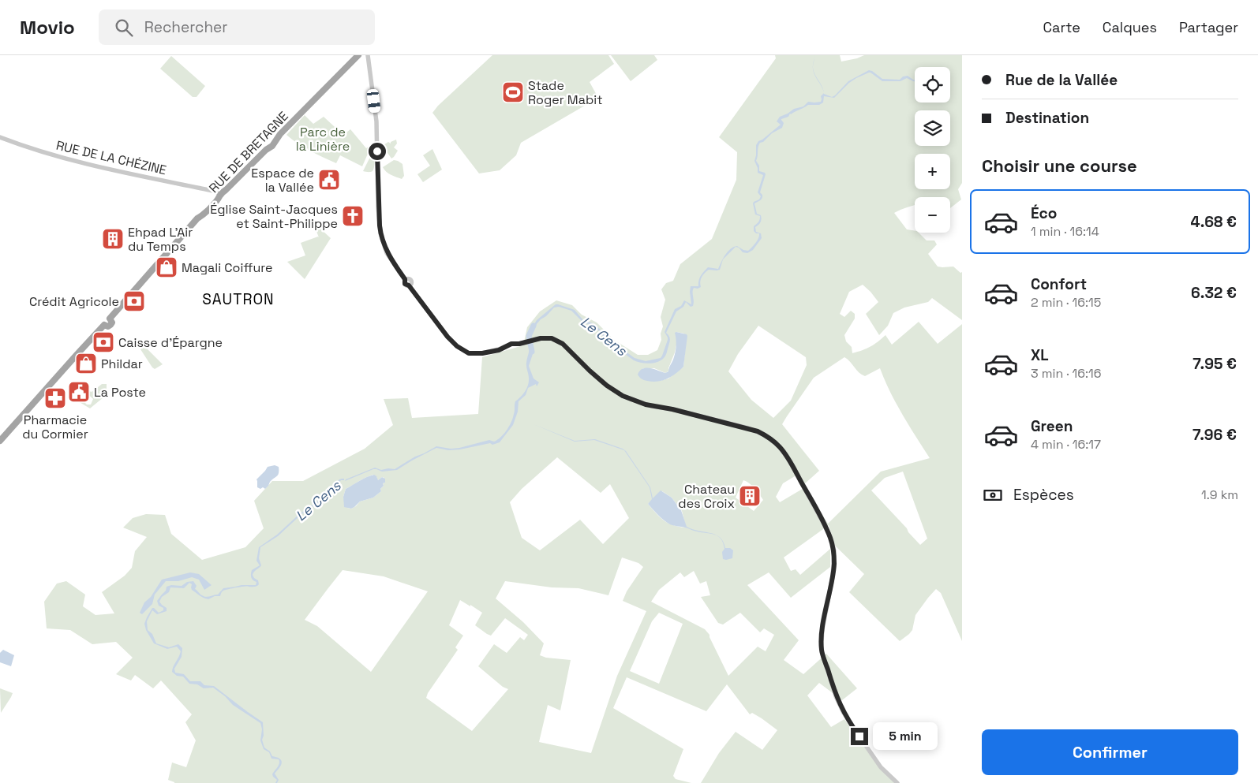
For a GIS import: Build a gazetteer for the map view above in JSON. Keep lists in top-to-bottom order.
{
  "streets": {
    "main road": ["RUE DE BRETAGNE"],
    "street": ["RUE DE LA CHÉZINE"]
  },
  "crossings": [
    ["RUE DE BRETAGNE", "RUE DE LA CHÉZINE"]
  ],
  "districts": ["SAUTRON"],
  "water": ["Le Cens"],
  "parks": ["Parc de la Linière"],
  "places": {
    "sports": ["Stade Roger Mabit"],
    "public building": ["Espace de la Vallée", "La Poste"],
    "church": ["Église Saint-Jacques et Saint-Philippe"],
    "building": ["Ehpad L'Air du Temps", "Chateau des Croix"],
    "shop": ["Magali Coiffure", "Phildar"],
    "bank": ["Crédit Agricole", "Caisse d'Épargne"],
    "pharmacy": ["Pharmacie du Cormier"]
  },
  "page": {
    "header": "Movio",
    "search": "Rechercher",
    "nav": ["Carte", "Calques", "Partager"],
    "banner": ["Rue de la Vallée", "Destination"],
    "map_buttons": ["+", "−"],
    "heading": "Choisir une course",
    "list": [
      {
        "name": "Éco",
        "note": "1 min · 16:14",
        "value": "4.68 €"
      },
      {
        "name": "Confort",
        "note": "2 min · 16:15",
        "value": "6.32 €"
      },
      {
        "name": "XL",
        "note": "3 min · 16:16",
        "value": "7.95 €"
      },
      {
        "name": "Green",
        "note": "4 min · 16:17",
        "value": "7.96 €"
      }
    ],
    "pay": ["Espèces", "1.9 km"],
    "buttons": "Confirmer",
    "bubble": "5 min"
  }
}
